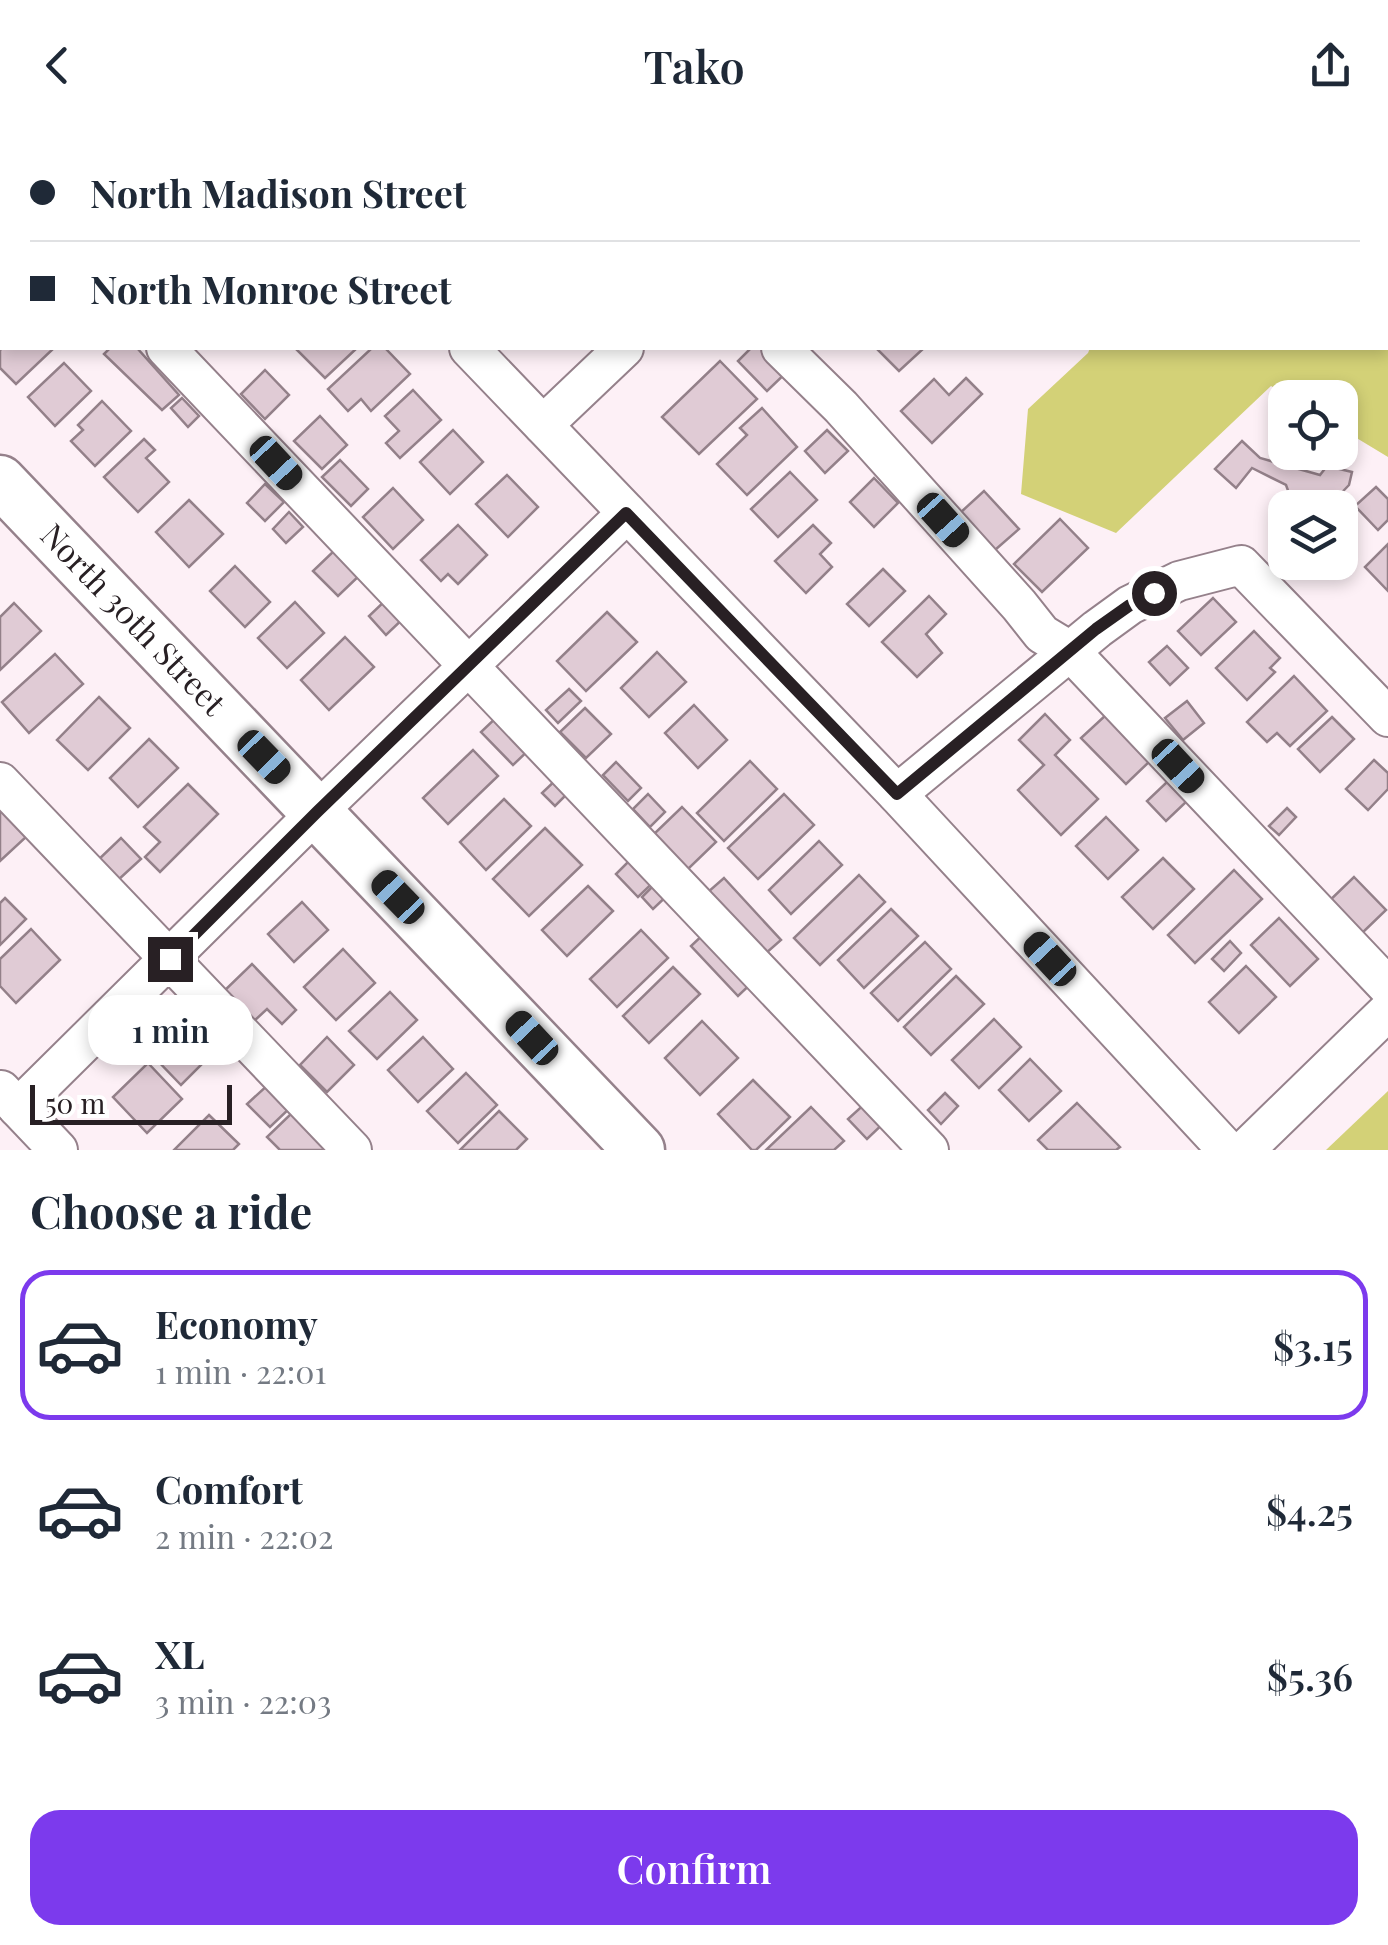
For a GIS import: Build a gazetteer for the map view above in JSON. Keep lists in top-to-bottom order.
{
  "streets": {
    "main road": ["North 30th Street"]
  },
  "scale_bar": "50 m",
  "page": {
    "header": "Tako",
    "banner": ["North Madison Street", "North Monroe Street"],
    "bubble": "1 min",
    "scale": "50 m",
    "heading": "Choose a ride",
    "list": [
      {
        "name": "Economy",
        "note": "1 min · 22:01",
        "value": "$3.15"
      },
      {
        "name": "Comfort",
        "note": "2 min · 22:02",
        "value": "$4.25"
      },
      {
        "name": "XL",
        "note": "3 min · 22:03",
        "value": "$5.36"
      }
    ],
    "buttons": "Confirm"
  }
}
